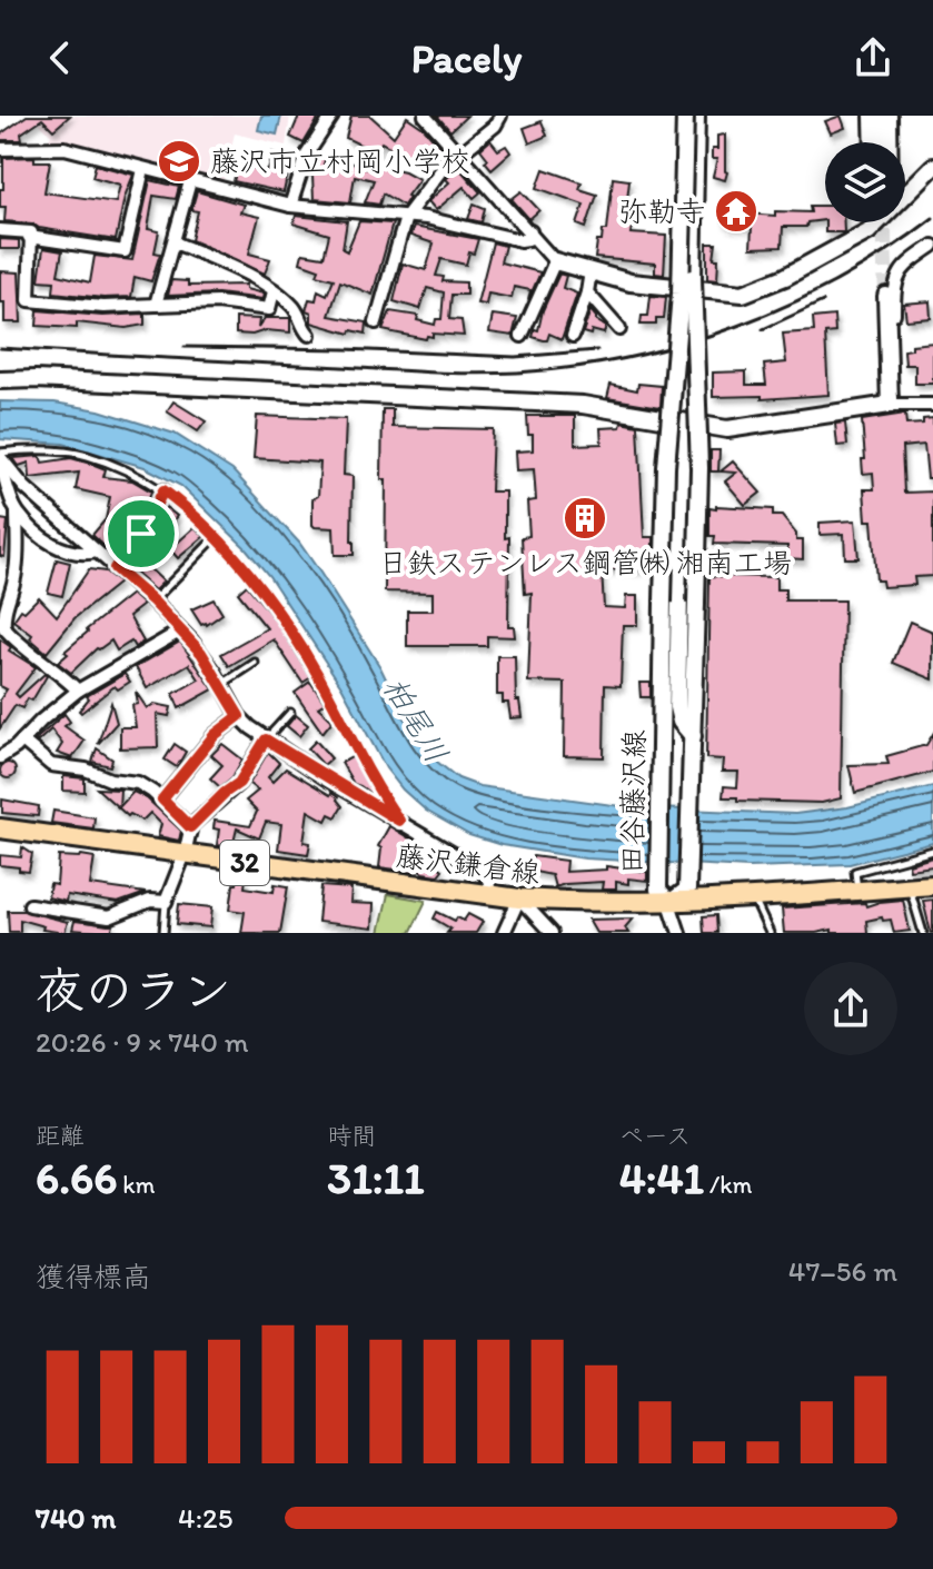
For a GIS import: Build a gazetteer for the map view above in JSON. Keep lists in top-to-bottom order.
{
  "streets": {
    "main road": ["32", "藤沢鎌倉線"],
    "street": ["田谷藤沢線"]
  },
  "crossings": [
    ["田谷藤沢線", "藤沢鎌倉線"]
  ],
  "water": ["柏尾川"],
  "places": {
    "school or university": ["藤沢市立村岡小学校"],
    "temple": ["弥勒寺"],
    "building": ["日鉄ステンレス鋼管㈱ 湘南工場"]
  },
  "page": {
    "header": "Pacely",
    "heading": ["夜のラン", "20:26 · 9 × 740 m"],
    "stats": [
      ["距離", "6.66 km"],
      ["時間", "31:11"],
      ["ペース", "4:41 /km"]
    ],
    "chart": ["獲得標高", "47–56 m"],
    "list": [
      {
        "name": "740 m",
        "note": "4:25"
      }
    ]
  }
}
